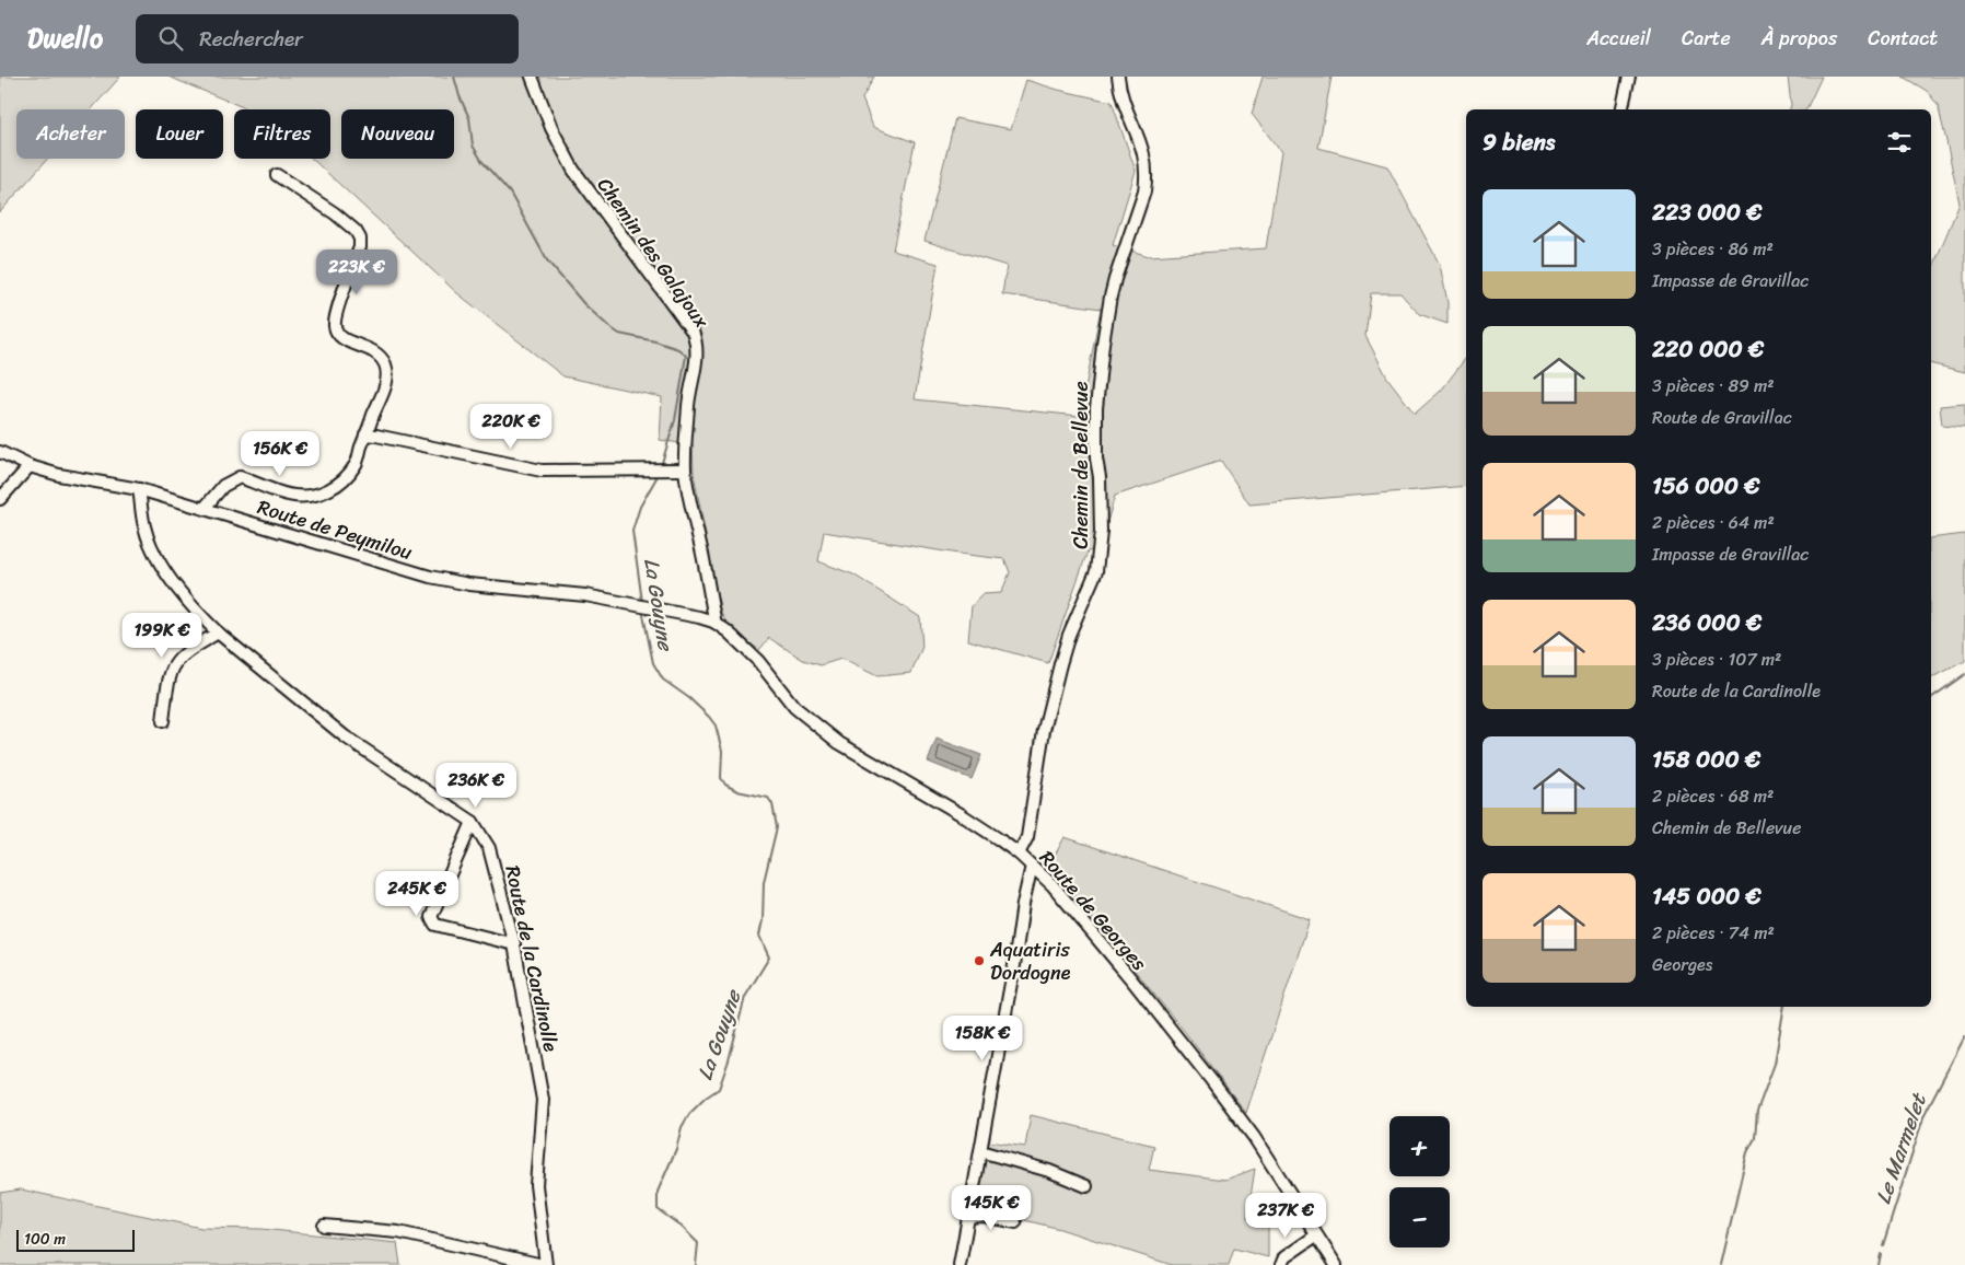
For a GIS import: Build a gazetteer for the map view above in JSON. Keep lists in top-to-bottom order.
{
  "streets": {
    "street": [
      "Chemin des Galajoux",
      "Chemin de Bellevue",
      "Route de Peymilou",
      "Route de Georges",
      "Route de la Cardinolle"
    ]
  },
  "crossings": [
    ["Chemin des Galajoux", "Route de Georges"],
    ["Chemin de Bellevue", "Route de Georges"],
    ["Route de Peymilou", "Route de Georges"],
    ["Route de Peymilou", "Route de la Cardinolle"]
  ],
  "water": ["La Gouyne", "Le Marmelet"],
  "places": ["Aquatiris Dordogne"],
  "scale_bar": "100 m",
  "page": {
    "header": "Dwello",
    "search": "Rechercher",
    "nav": [
      "Accueil",
      "Carte",
      "À propos",
      "Contact"
    ],
    "chip": [
      "Acheter",
      "Louer",
      "Filtres",
      "Nouveau"
    ],
    "heading": "9 biens",
    "list": [
      {
        "name": "223 000 €",
        "note": "3 pièces · 86 m² · Impasse de Gravillac"
      },
      {
        "name": "220 000 €",
        "note": "3 pièces · 89 m² · Route de Gravillac"
      },
      {
        "name": "156 000 €",
        "note": "2 pièces · 64 m² · Impasse de Gravillac"
      },
      {
        "name": "236 000 €",
        "note": "3 pièces · 107 m² · Route de la Cardinolle"
      },
      {
        "name": "158 000 €",
        "note": "2 pièces · 68 m² · Chemin de Bellevue"
      },
      {
        "name": "145 000 €",
        "note": "2 pièces · 74 m² · Georges"
      }
    ],
    "price": [
      "223K €",
      "220K €",
      "156K €",
      "199K €",
      "236K €",
      "245K €",
      "158K €",
      "145K €",
      "237K €"
    ],
    "map_buttons": ["+", "−"],
    "scale": "100 m"
  }
}
